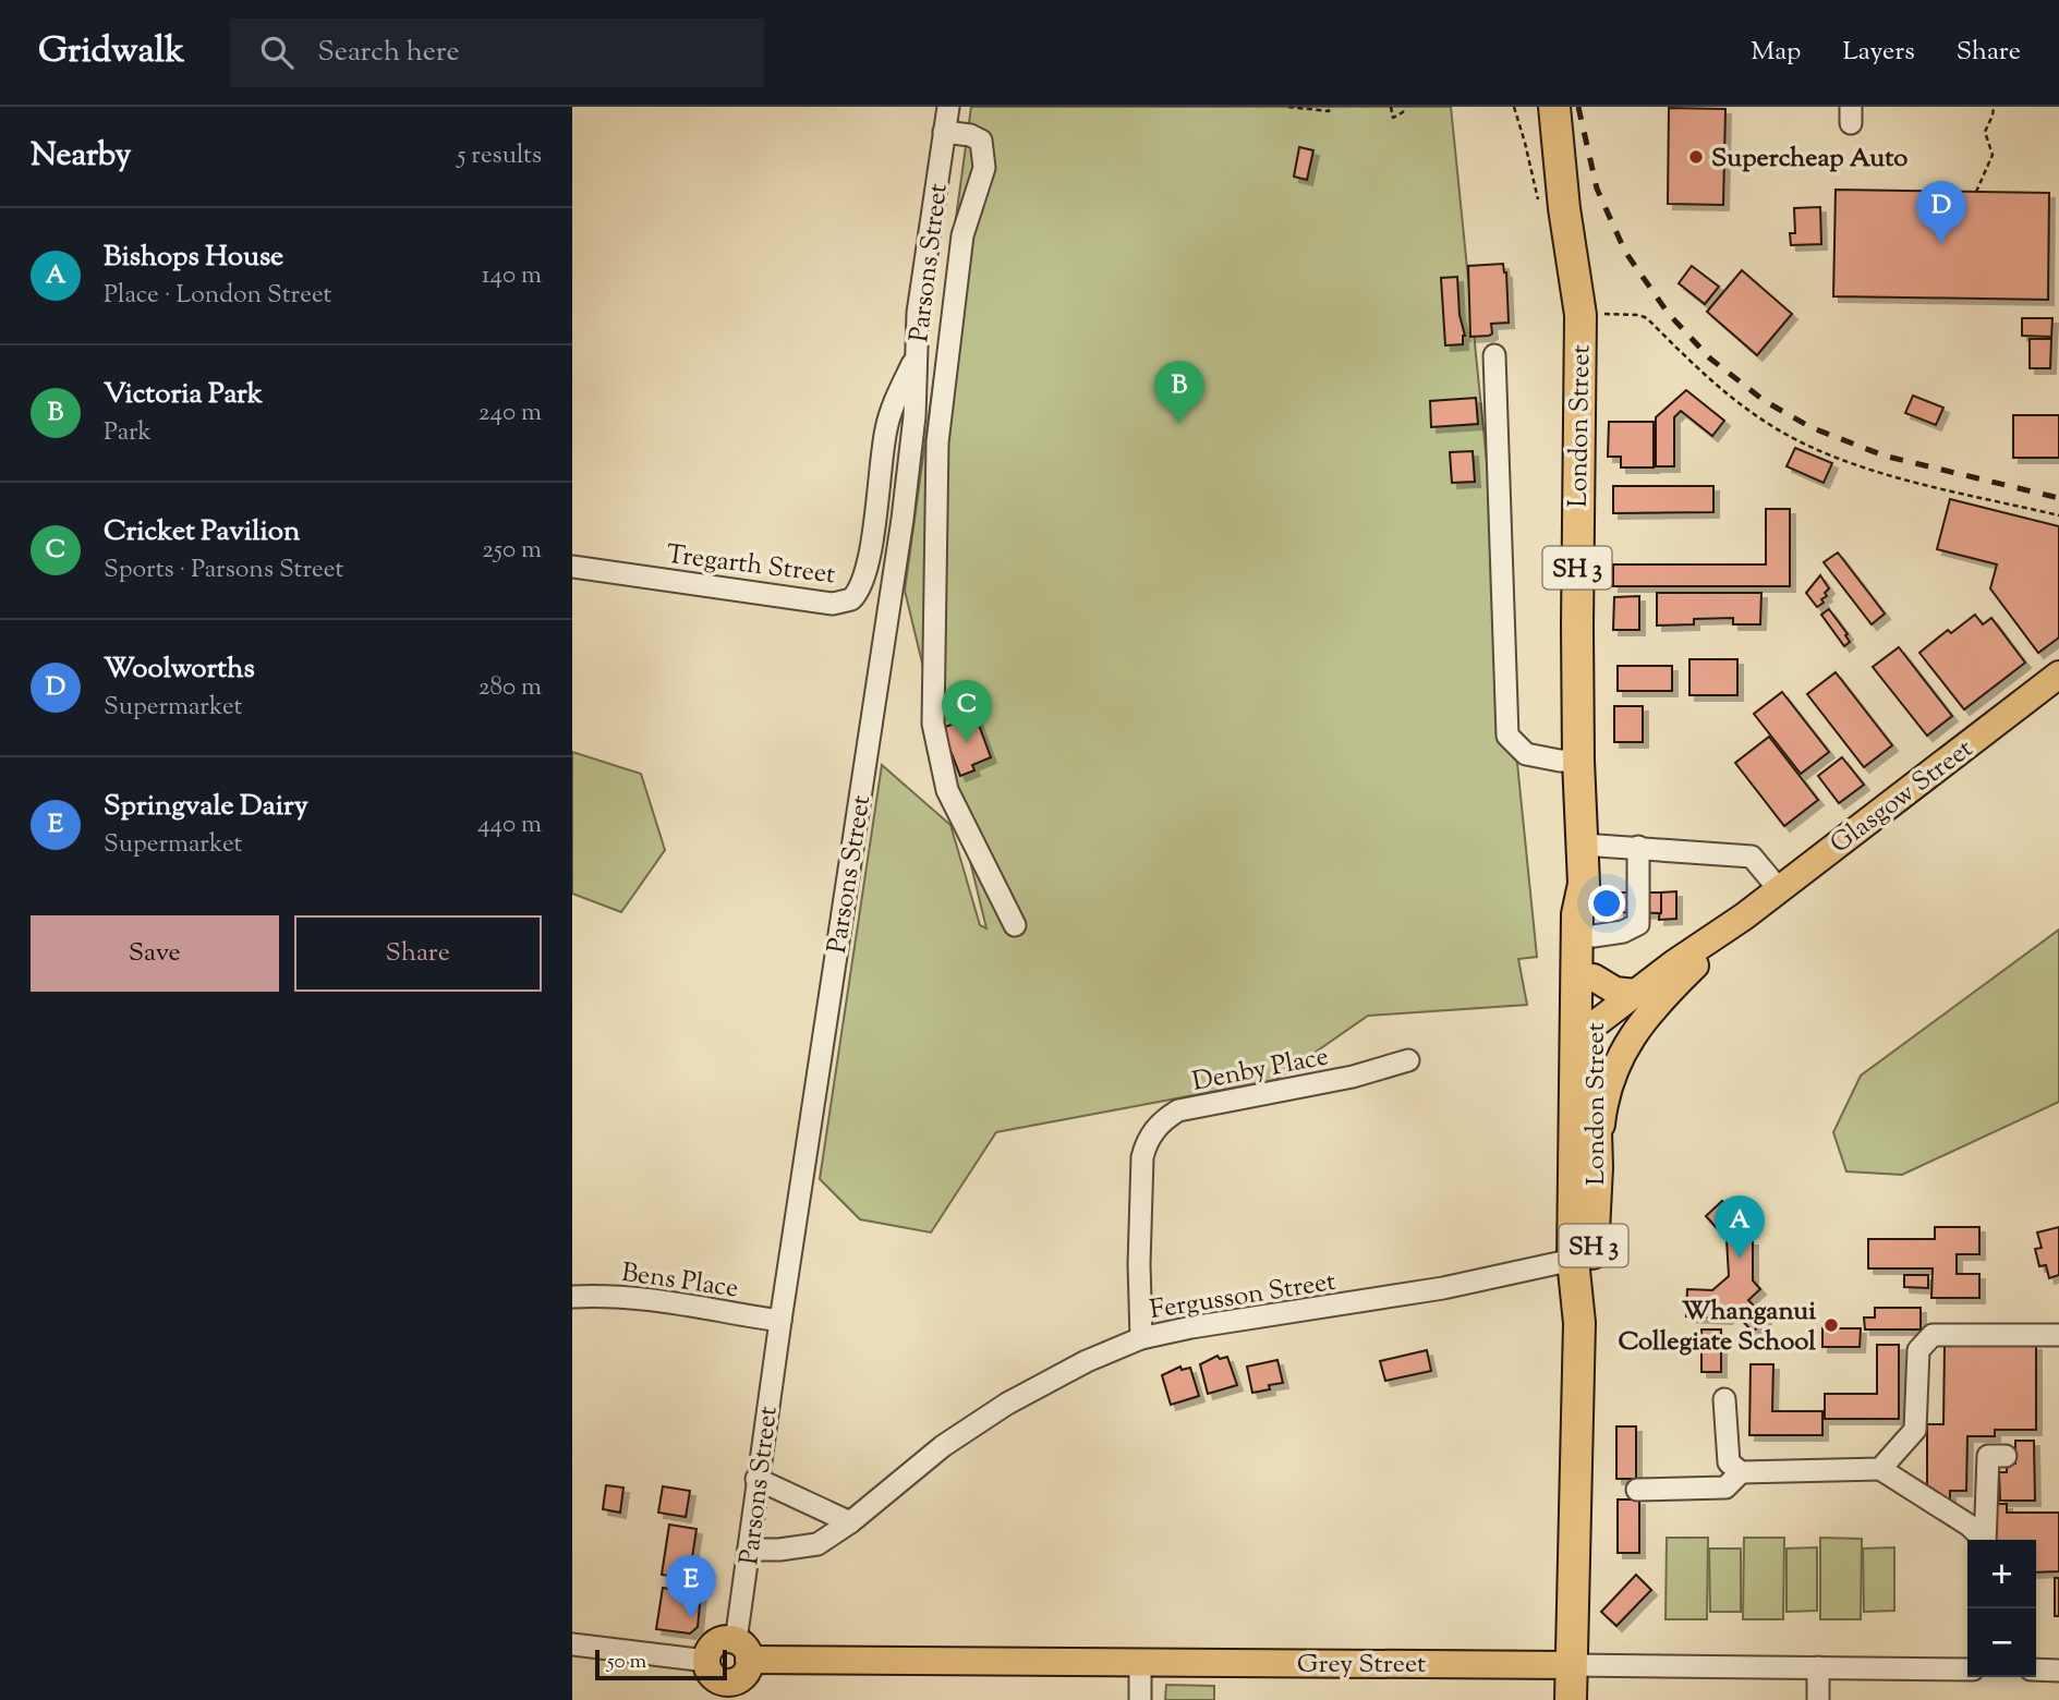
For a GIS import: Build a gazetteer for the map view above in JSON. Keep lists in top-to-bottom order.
{
  "streets": {
    "highway": ["London Street", "SH 3"],
    "main road": ["Glasgow Street", "Grey Street"],
    "street": [
      "Parsons Street",
      "Tregarth Street",
      "Denby Place",
      "Bens Place",
      "Fergusson Street"
    ]
  },
  "crossings": [
    ["Parsons Street", "Tregarth Street"],
    ["Parsons Street", "Bens Place"],
    ["Parsons Street", "Fergusson Street"],
    ["Parsons Street", "Grey Street"],
    ["London Street", "SH 3"],
    ["London Street", "Glasgow Street"],
    ["London Street", "Fergusson Street"],
    ["London Street", "Grey Street"],
    ["Denby Place", "Fergusson Street"]
  ],
  "places": ["Supercheap Auto", "Whanganui Collegiate School"],
  "scale_bar": "50 m",
  "page": {
    "header": "Gridwalk",
    "search": "Search here",
    "nav": ["Map", "Layers", "Share"],
    "heading": ["Nearby", "5 results"],
    "pins": [
      "D",
      "B",
      "C",
      "A",
      "E"
    ],
    "list": [
      {
        "mark": "A",
        "name": "Bishops House",
        "note": "Place · London Street",
        "value": "140 m"
      },
      {
        "mark": "B",
        "name": "Victoria Park",
        "note": "Park",
        "value": "240 m"
      },
      {
        "mark": "C",
        "name": "Cricket Pavilion",
        "note": "Sports · Parsons Street",
        "value": "250 m"
      },
      {
        "mark": "D",
        "name": "Woolworths",
        "note": "Supermarket",
        "value": "280 m"
      },
      {
        "mark": "E",
        "name": "Springvale Dairy",
        "note": "Supermarket",
        "value": "440 m"
      }
    ],
    "buttons": ["Save", "Share"],
    "map_buttons": ["+", "−"],
    "scale": "50 m"
  }
}
